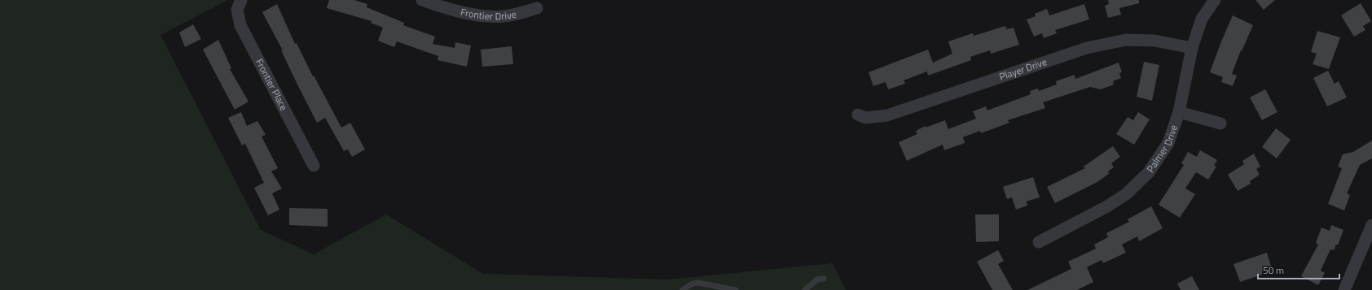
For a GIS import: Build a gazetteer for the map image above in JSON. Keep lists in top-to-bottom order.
{
  "streets": {
    "street": [
      "Frontier Drive",
      "Player Drive",
      "Frontier Place",
      "Palmer Drive"
    ]
  },
  "crossings": [
    ["Player Drive", "Palmer Drive"]
  ],
  "scale_bar": "50 m"
}
